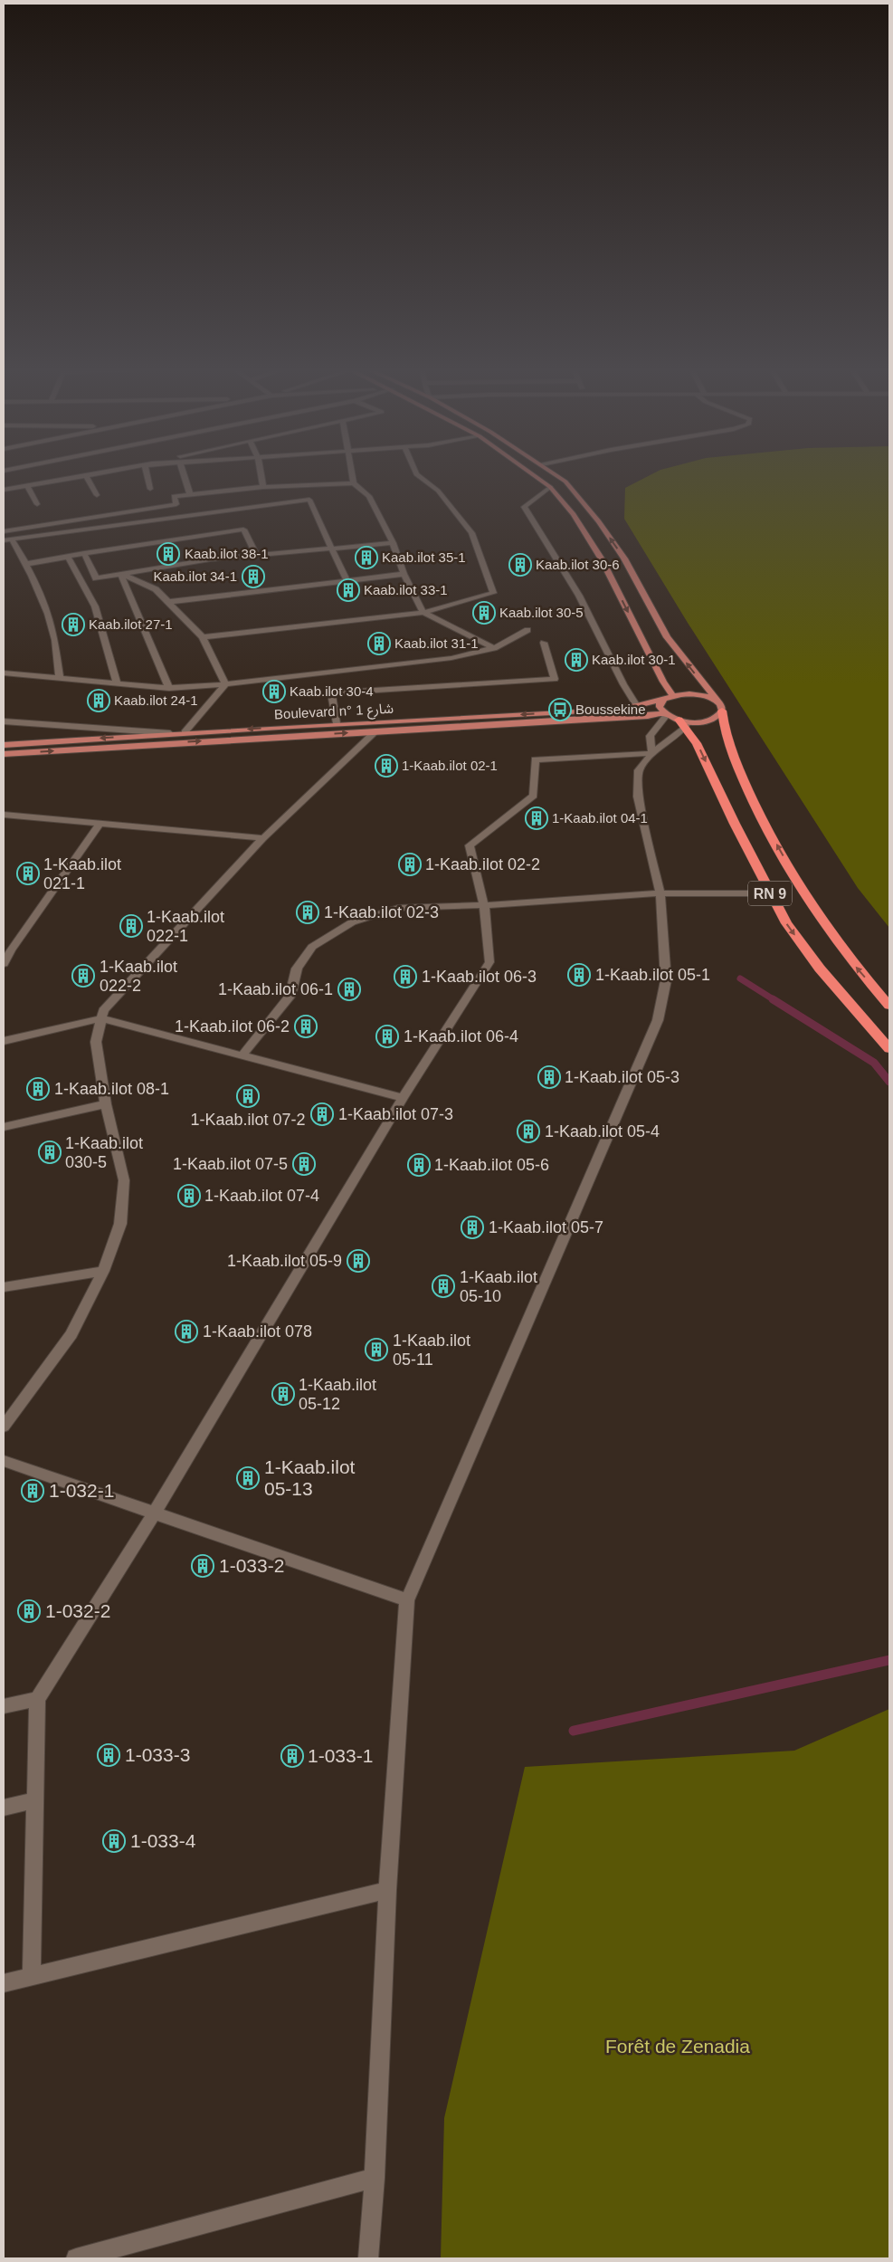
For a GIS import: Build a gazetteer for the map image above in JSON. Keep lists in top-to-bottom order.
{
  "streets": {
    "highway": ["RN 9"],
    "main road": ["Boulevard n° شارع 1"]
  },
  "crossings": [
    ["Boulevard n° شارع 1", "RN 9"]
  ],
  "parks": ["Forêt de Zenadia"],
  "places": {
    "building": [
      "Kaab.ilot 38-1",
      "Kaab.ilot 35-1",
      "Kaab.ilot 30-6",
      "Kaab.ilot 34-1",
      "Kaab.ilot 33-1",
      "Kaab.ilot 30-5",
      "Kaab.ilot 27-1",
      "Kaab.ilot 31-1",
      "Kaab.ilot 30-1",
      "Kaab.ilot 30-4",
      "Kaab.ilot 24-1",
      "1-Kaab.ilot 02-1",
      "1-Kaab.ilot 04-1",
      "1-Kaab.ilot 02-2",
      "1-Kaab.ilot 021-1",
      "1-Kaab.ilot 02-3",
      "1-Kaab.ilot 022-1",
      "1-Kaab.ilot 05-1",
      "1-Kaab.ilot 022-2",
      "1-Kaab.ilot 06-3",
      "1-Kaab.ilot 06-1",
      "1-Kaab.ilot 06-2",
      "1-Kaab.ilot 06-4",
      "1-Kaab.ilot 05-3",
      "1-Kaab.ilot 08-1",
      "1-Kaab.ilot 07-2",
      "1-Kaab.ilot 07-3",
      "1-Kaab.ilot 05-4",
      "1-Kaab.ilot 030-5",
      "1-Kaab.ilot 07-5",
      "1-Kaab.ilot 05-6",
      "1-Kaab.ilot 07-4",
      "1-Kaab.ilot 05-7",
      "1-Kaab.ilot 05-9",
      "1-Kaab.ilot 05-10",
      "1-Kaab.ilot 078",
      "1-Kaab.ilot 05-11",
      "1-Kaab.ilot 05-12",
      "1-Kaab.ilot 05-13",
      "1-032-1",
      "1-033-2",
      "1-032-2",
      "1-033-3",
      "1-033-1",
      "1-033-4"
    ],
    "bus stop": ["Boussekine"]
  }
}
